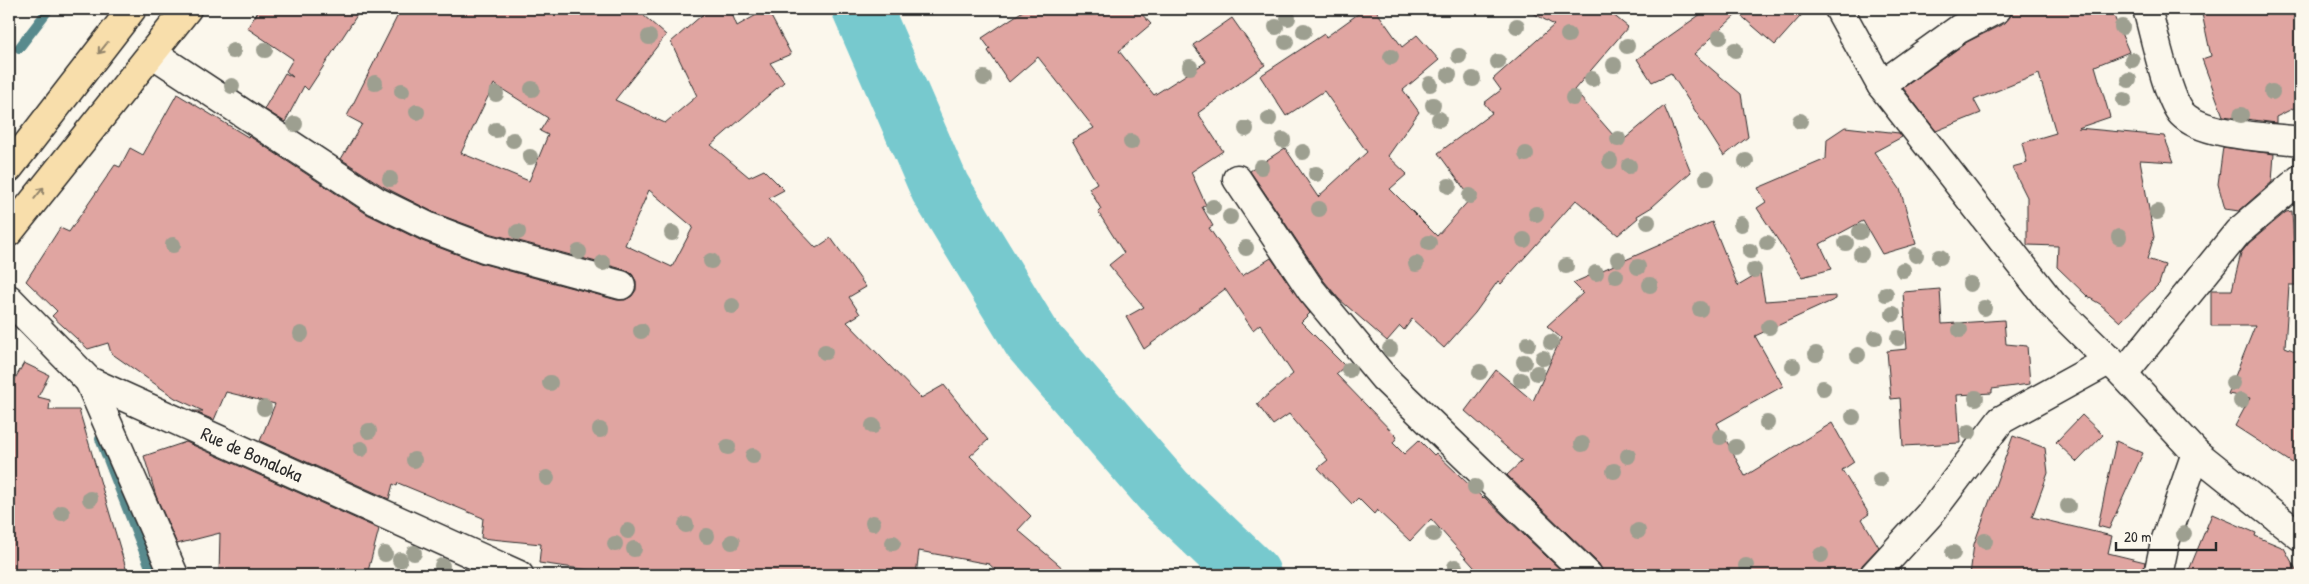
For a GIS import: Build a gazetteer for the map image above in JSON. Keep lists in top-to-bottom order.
{
  "streets": {
    "street": ["Rue de Bonaloka"]
  },
  "scale_bar": "20 m"
}
